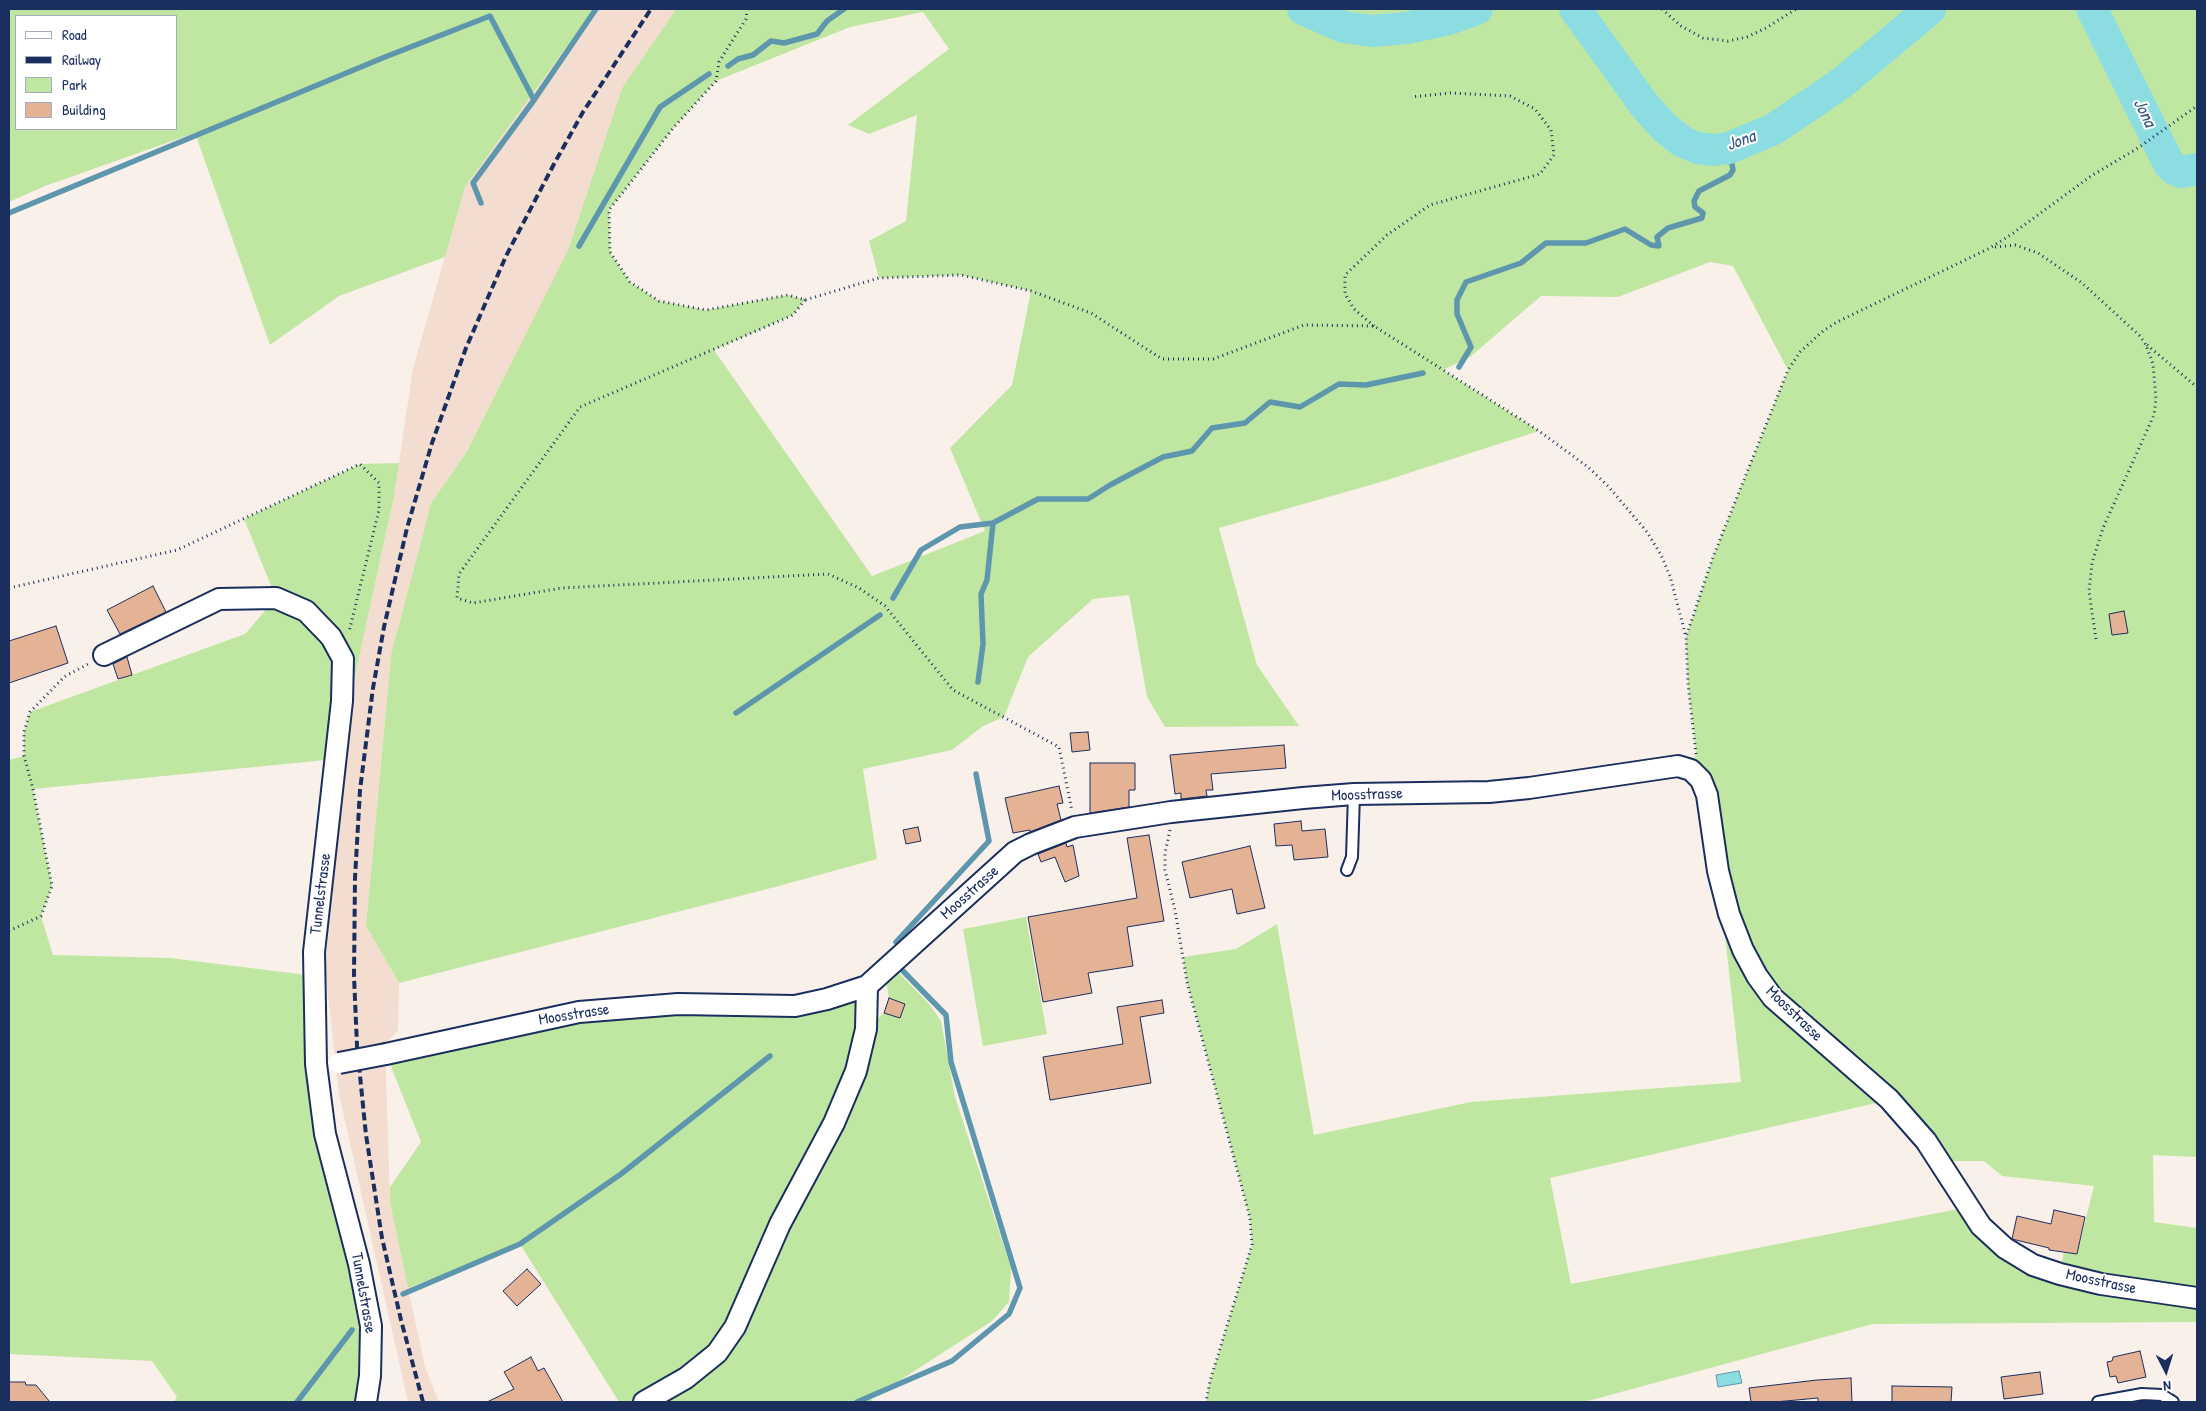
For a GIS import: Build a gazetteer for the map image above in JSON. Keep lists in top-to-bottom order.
{
  "streets": {
    "street": ["Moosstrasse", "Tunnelstrasse"]
  },
  "crossings": [
    ["Moosstrasse", "Tunnelstrasse"]
  ],
  "water": ["Jona"],
  "legend": [
    "Road",
    "Railway",
    "Park",
    "Building"
  ],
  "north": "bottom"
}
